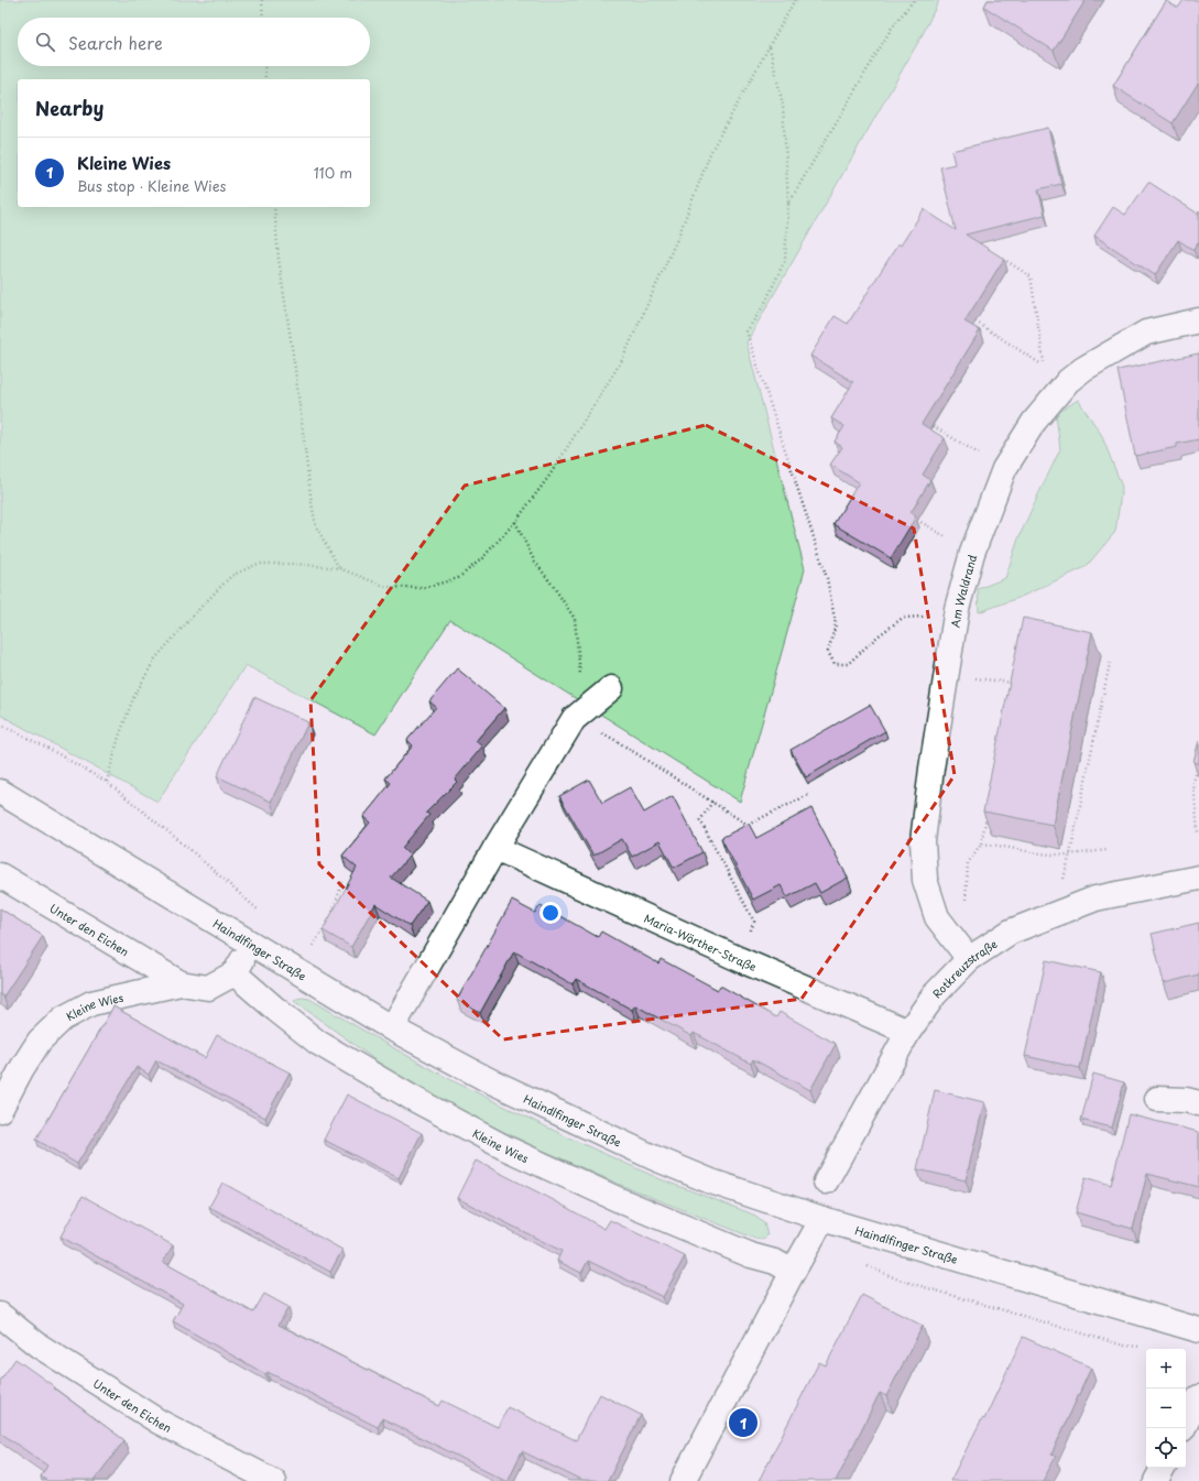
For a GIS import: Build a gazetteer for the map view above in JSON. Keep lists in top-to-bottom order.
{
  "streets": {
    "street": [
      "Am Waldrand",
      "Unter den Eichen",
      "Maria-Wörther-Straße",
      "Haindlfinger Straße",
      "Rotkreuzstraße",
      "Kleine Wies"
    ]
  },
  "crossings": [
    ["Am Waldrand", "Rotkreuzstraße"],
    ["Unter den Eichen", "Kleine Wies"],
    ["Maria-Wörther-Straße", "Rotkreuzstraße"]
  ],
  "page": {
    "search": "Search here",
    "heading": "Nearby",
    "list": [
      {
        "mark": "1",
        "name": "Kleine Wies",
        "note": "Bus stop · Kleine Wies",
        "value": "110 m"
      }
    ],
    "map_buttons": ["+", "−"],
    "pins": "1"
  }
}
